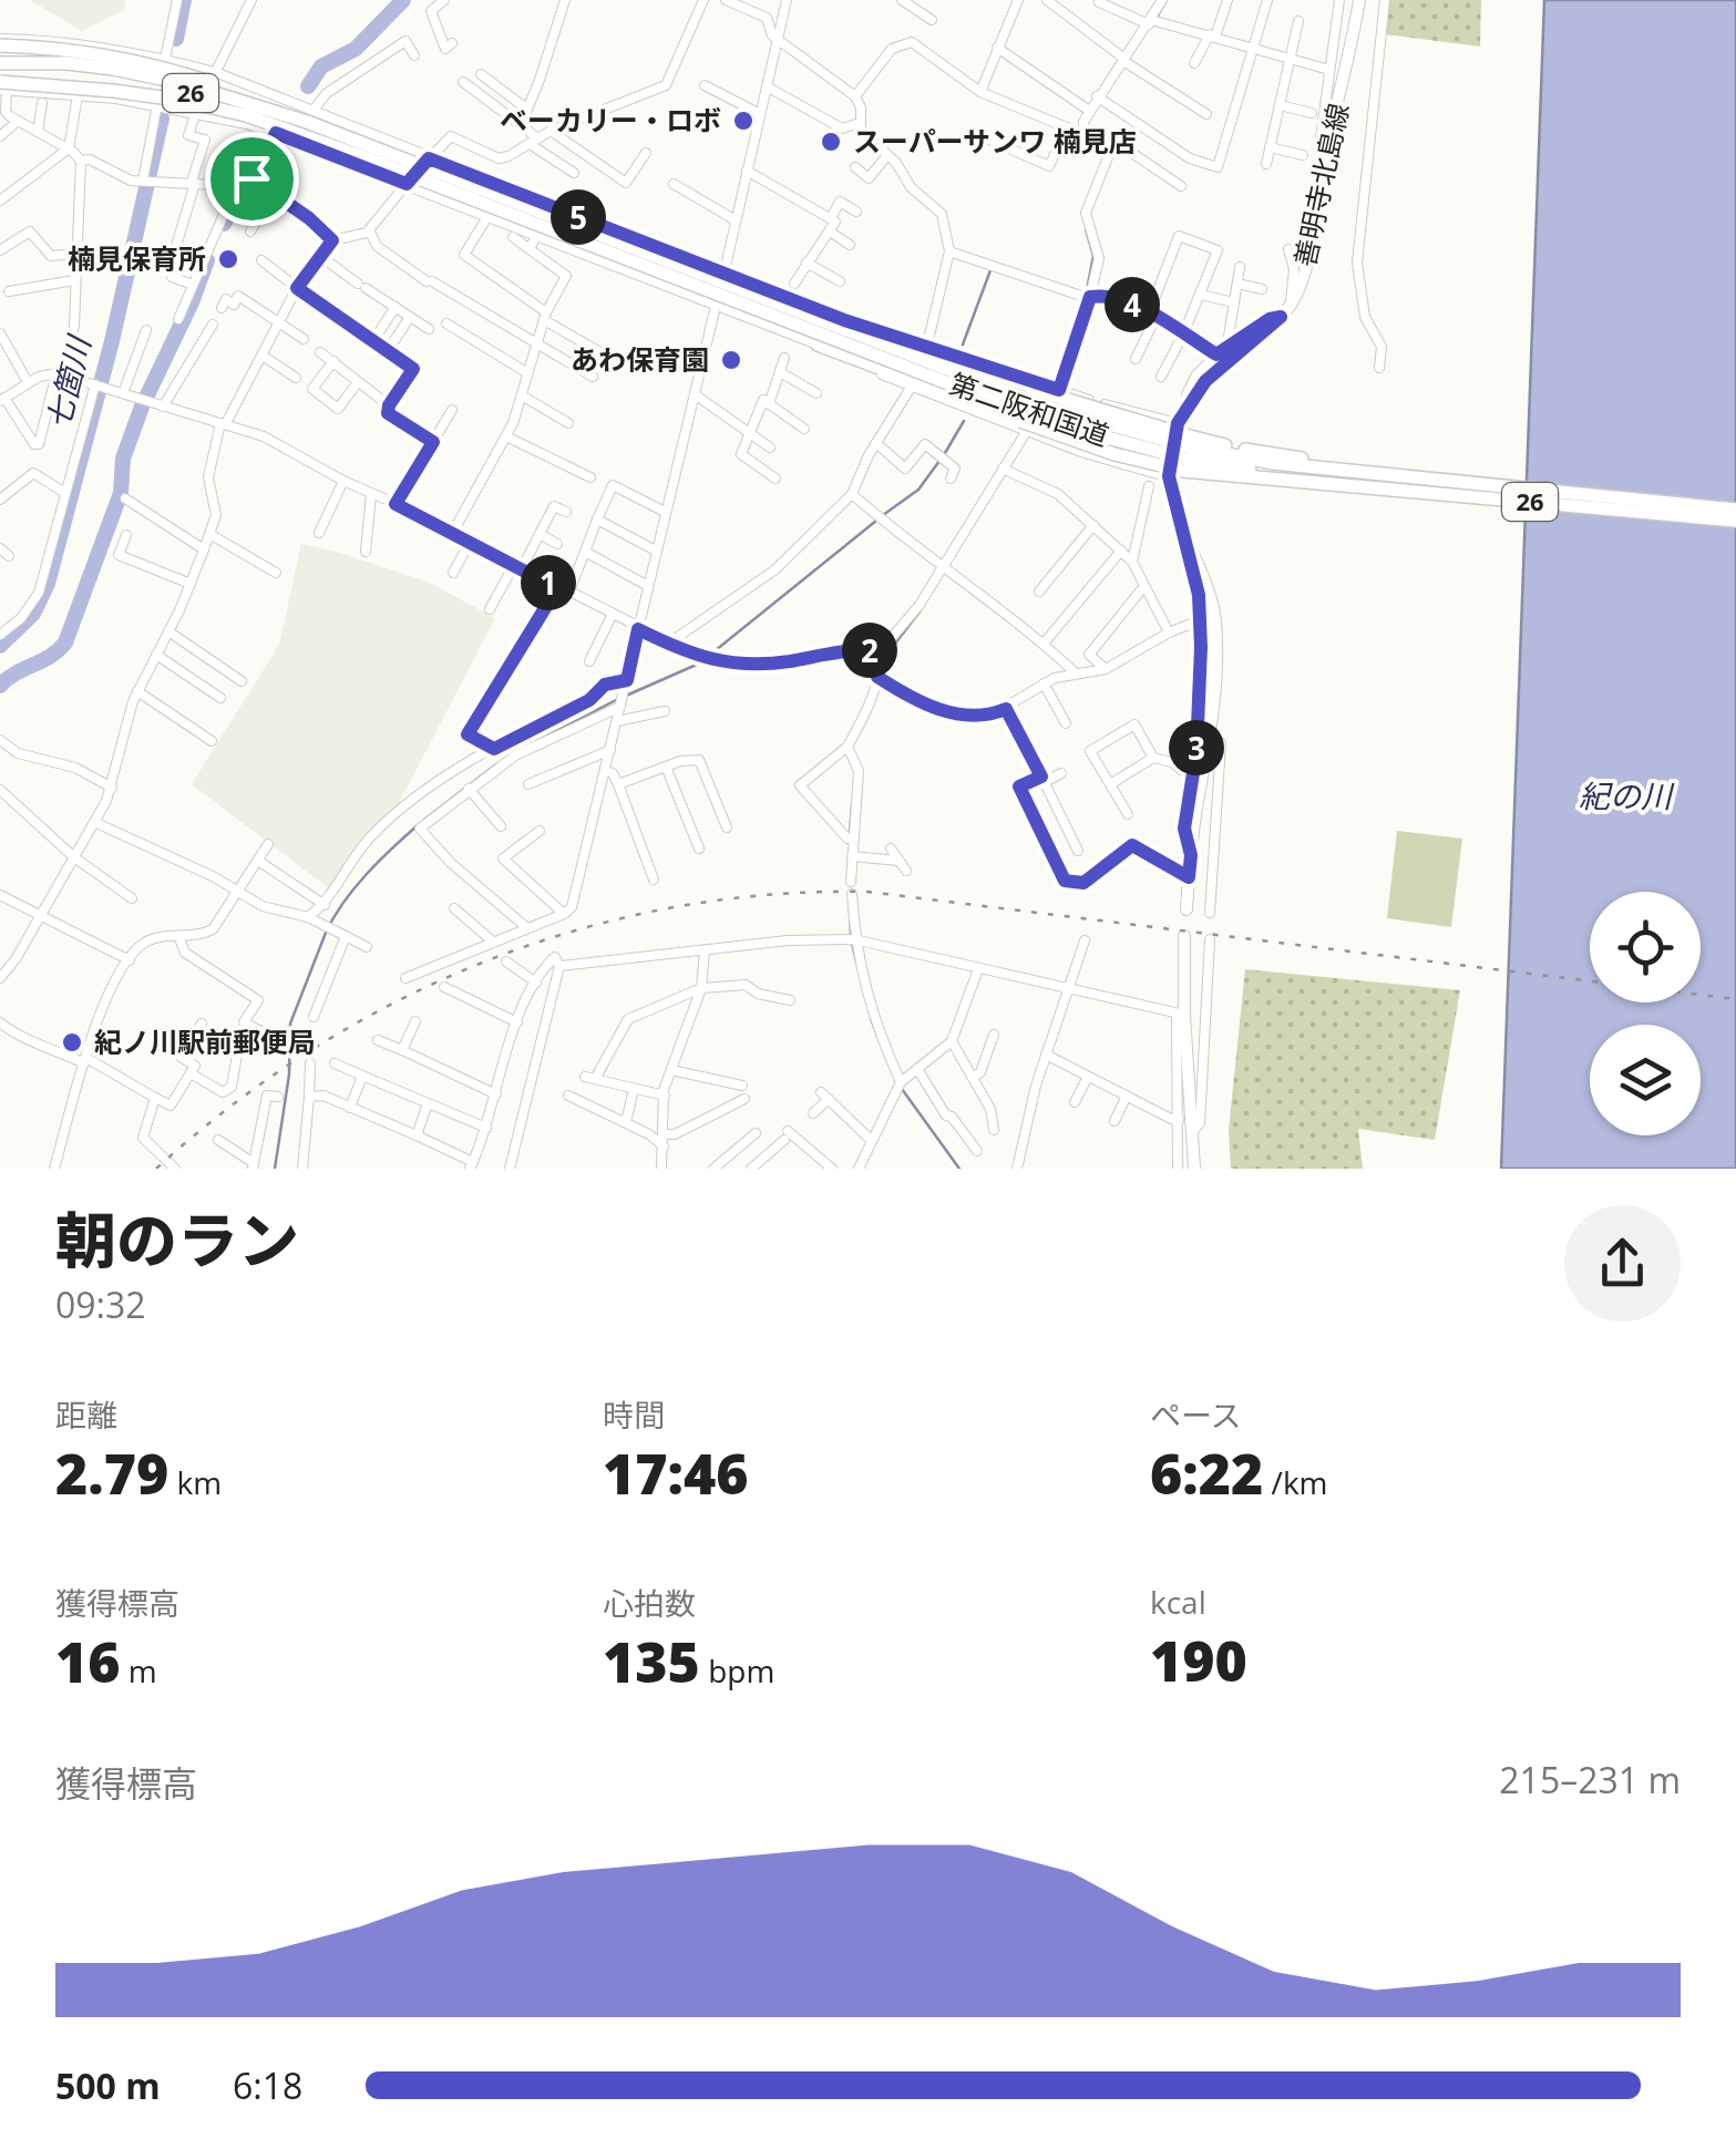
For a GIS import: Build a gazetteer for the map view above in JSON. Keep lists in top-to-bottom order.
{
  "streets": {
    "highway": ["26", "第二阪和国道"],
    "main road": ["善明寺北島線"]
  },
  "crossings": [
    ["26", "第二阪和国道"]
  ],
  "water": ["七箇川", "紀の川"],
  "places": [
    "ベーカリー・ロボ",
    "スーパーサンワ 楠見店",
    "楠見保育所",
    "あわ保育園",
    "紀ノ川駅前郵便局"
  ],
  "page": {
    "pins": [
      "5",
      "4",
      "1",
      "2",
      "3"
    ],
    "heading": ["朝のラン", "09:32"],
    "stats": [
      ["距離", "2.79 km"],
      ["時間", "17:46"],
      ["ペース", "6:22 /km"],
      ["獲得標高", "16 m"],
      ["心拍数", "135 bpm"],
      ["kcal", "190"]
    ],
    "chart": ["獲得標高", "215–231 m"],
    "list": [
      {
        "name": "500 m",
        "note": "6:18"
      }
    ]
  }
}
